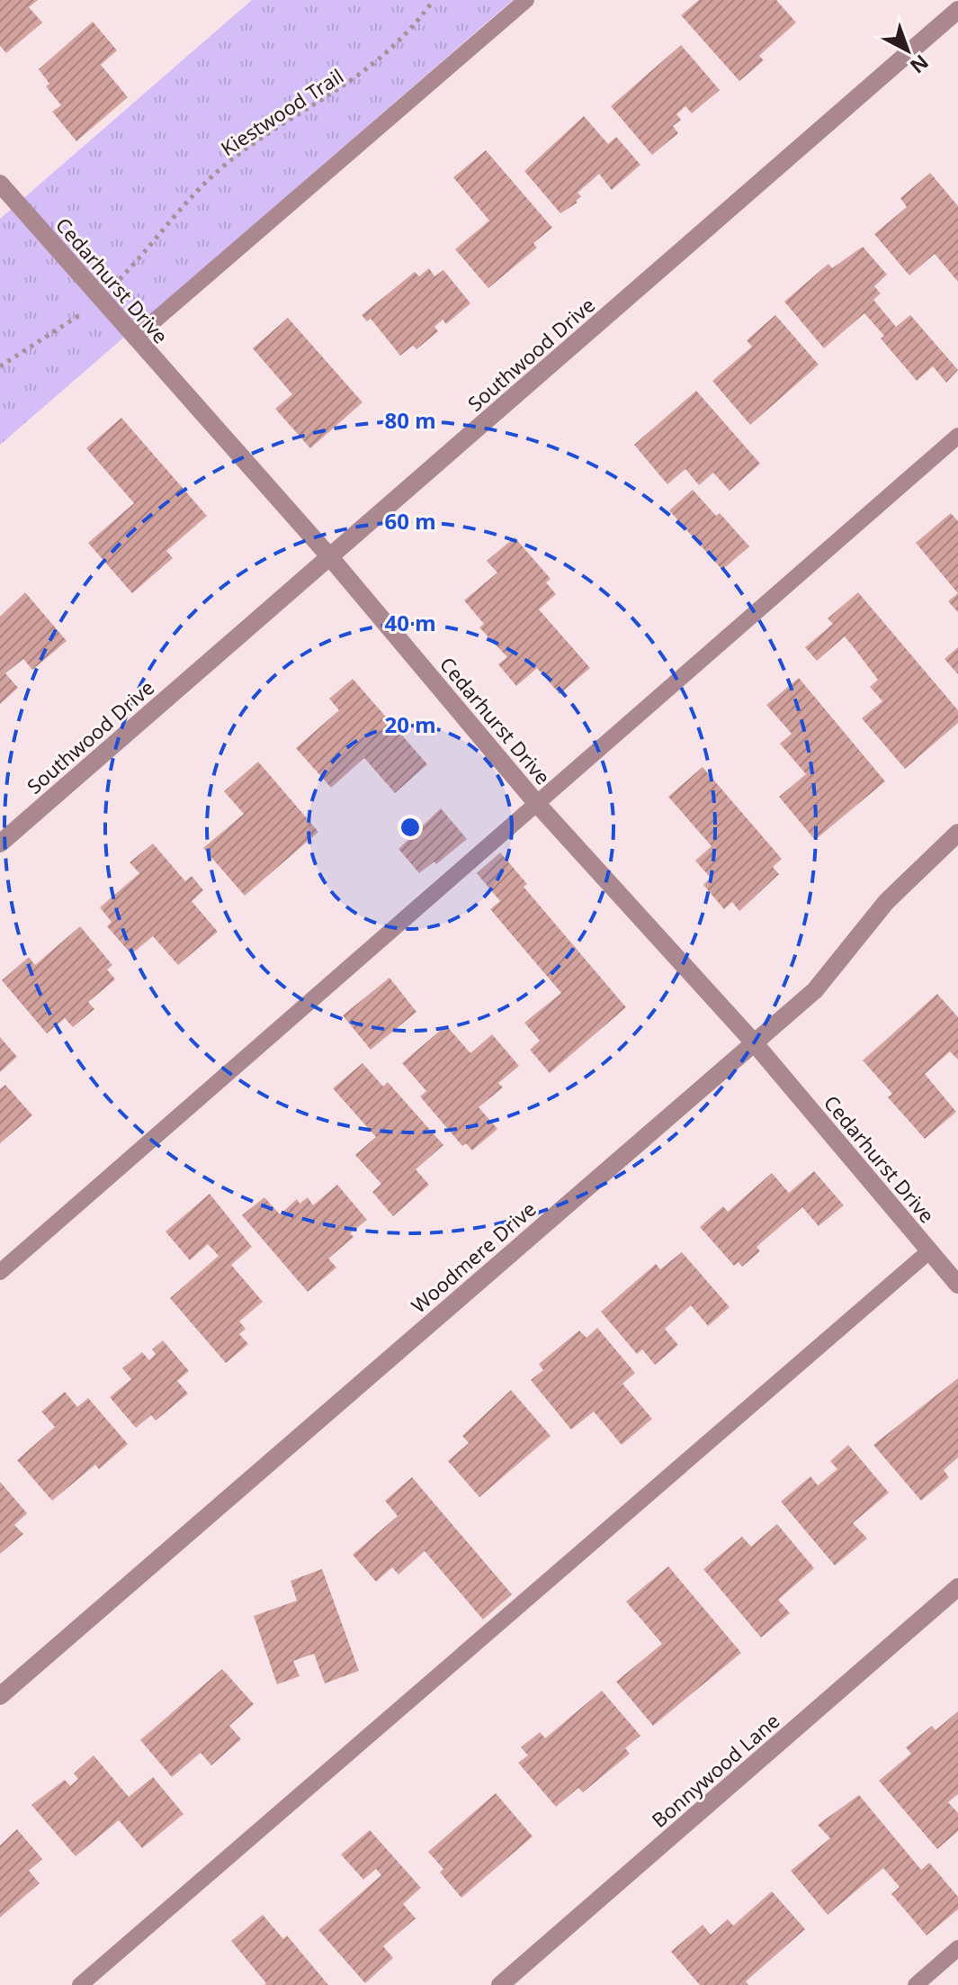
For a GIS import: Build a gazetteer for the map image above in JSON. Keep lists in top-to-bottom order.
{
  "streets": {
    "street": [
      "Cedarhurst Drive",
      "Southwood Drive",
      "Woodmere Drive",
      "Bonnywood Lane"
    ],
    "path": ["Kiestwood Trail"]
  },
  "crossings": [
    ["Cedarhurst Drive", "Southwood Drive"],
    ["Cedarhurst Drive", "Woodmere Drive"]
  ],
  "north": "bottom right",
  "rings": [
    "80 m",
    "60 m",
    "40 m",
    "20 m"
  ]
}
